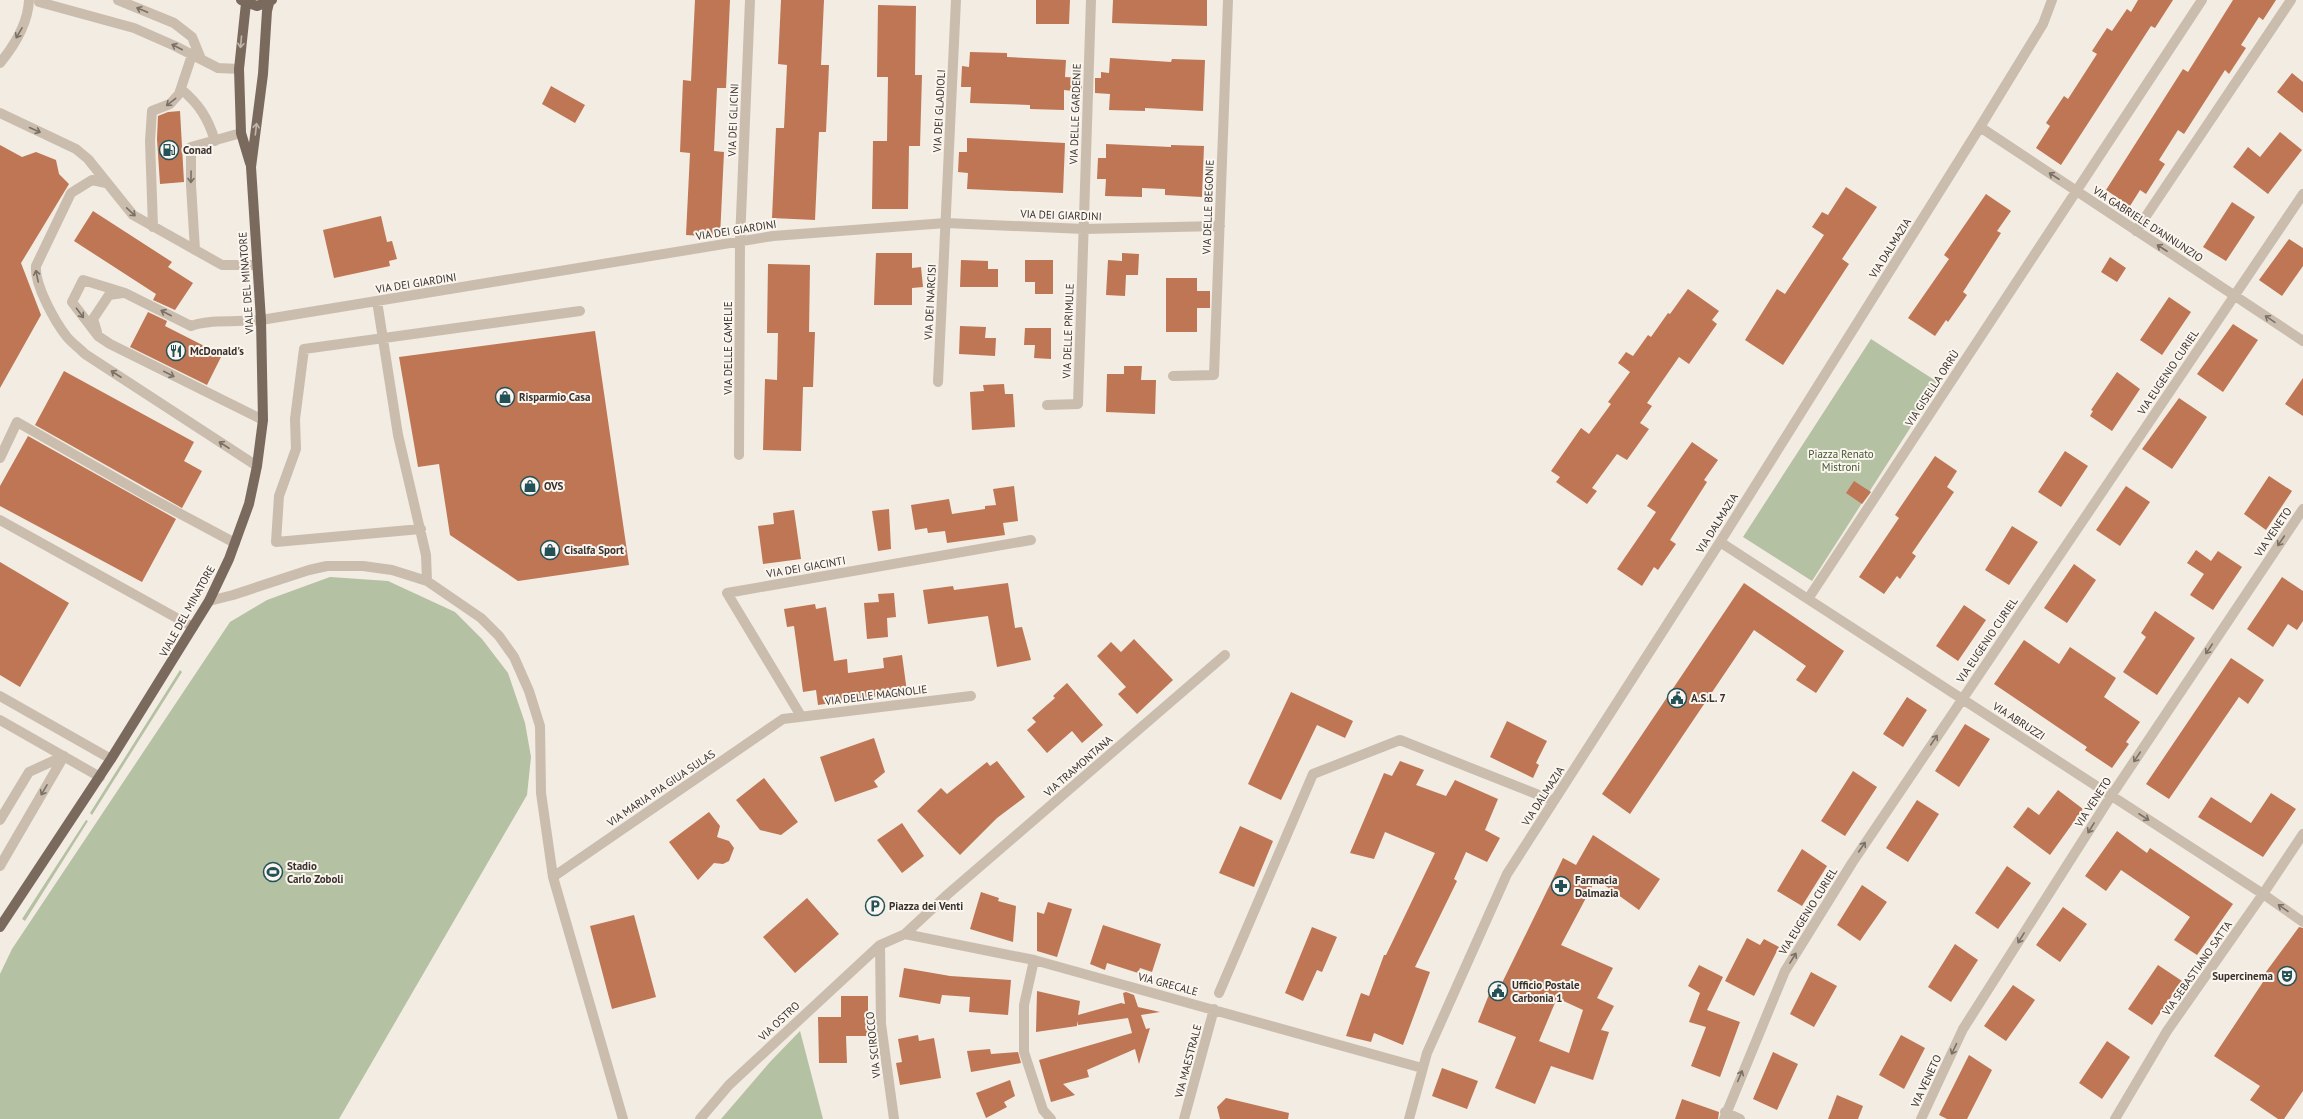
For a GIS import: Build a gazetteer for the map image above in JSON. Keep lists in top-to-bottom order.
{
  "streets": {
    "main road": ["VIALE DEL MINATORE"],
    "street": [
      "VIA DEI GLADIOLI",
      "VIA DELLE GARDENIE",
      "VIA DEI GLICINI",
      "VIA DELLE BEGONIE",
      "VIA DEI GIARDINI",
      "VIA GABRIELE D'ANNUNZIO",
      "VIA DALMAZIA",
      "VIA DEI NARCISI",
      "VIA DELLE PRIMULE",
      "VIA DELLE CAMELIE",
      "VIA EUGENIO CURIEL",
      "VIA GISELLA ORRÙ",
      "VIA VENETO",
      "VIA DEI GIACINTI",
      "VIA DELLE MAGNOLIE",
      "VIA ABRUZZI",
      "VIA TRAMONTANA",
      "VIA MARIA PIA GIUA SULAS",
      "VIA SEBASTIANO SATTA",
      "VIA GRECALE",
      "VIA OSTRO",
      "VIA SCIROCCO",
      "VIA MAESTRALE"
    ]
  },
  "crossings": [
    ["VIA DEI GLADIOLI", "VIA DEI GIARDINI"],
    ["VIA DEI GLADIOLI", "VIA DEI NARCISI"],
    ["VIA DELLE GARDENIE", "VIA DEI GIARDINI"],
    ["VIA DELLE GARDENIE", "VIA DELLE PRIMULE"],
    ["VIA DEI GLICINI", "VIA DEI GIARDINI"],
    ["VIA DEI GLICINI", "VIA DELLE CAMELIE"],
    ["VIA DELLE BEGONIE", "VIA DEI GIARDINI"],
    ["VIA DEI GIARDINI", "VIALE DEL MINATORE"],
    ["VIA DEI GIARDINI", "VIA DEI NARCISI"],
    ["VIA DEI GIARDINI", "VIA DELLE PRIMULE"],
    ["VIA DEI GIARDINI", "VIA DELLE CAMELIE"],
    ["VIA GABRIELE D'ANNUNZIO", "VIA DALMAZIA"],
    ["VIA GABRIELE D'ANNUNZIO", "VIA EUGENIO CURIEL"],
    ["VIA GABRIELE D'ANNUNZIO", "VIA GISELLA ORRÙ"],
    ["VIA DALMAZIA", "VIA ABRUZZI"],
    ["VIA DALMAZIA", "VIA GRECALE"],
    ["VIA EUGENIO CURIEL", "VIA ABRUZZI"],
    ["VIA GISELLA ORRÙ", "VIA ABRUZZI"],
    ["VIA VENETO", "VIA ABRUZZI"],
    ["VIA DEI GIACINTI", "VIA DELLE MAGNOLIE"],
    ["VIA DELLE MAGNOLIE", "VIA MARIA PIA GIUA SULAS"],
    ["VIA ABRUZZI", "VIA SEBASTIANO SATTA"],
    ["VIA TRAMONTANA", "VIA GRECALE"],
    ["VIA GRECALE", "VIA MAESTRALE"],
    ["VIA OSTRO", "VIA SCIROCCO"]
  ],
  "one_way": ["VIA GABRIELE D'ANNUNZIO", "VIA EUGENIO CURIEL", "VIA VENETO"],
  "parks": ["Piazza Renato Mistroni"],
  "places": {
    "fuel station": ["Conad"],
    "restaurant": ["McDonald's"],
    "shop": ["Risparmio Casa", "OVS", "Cisalfa Sport"],
    "public building": ["A.S.L. 7", "Ufficio Postale Carbonia 1"],
    "sports": ["Stadio Carlo Zoboli"],
    "pharmacy": ["Farmacia Dalmazia"],
    "parking": ["Piazza dei Venti"],
    "theatre": ["Supercinema"]
  }
}
